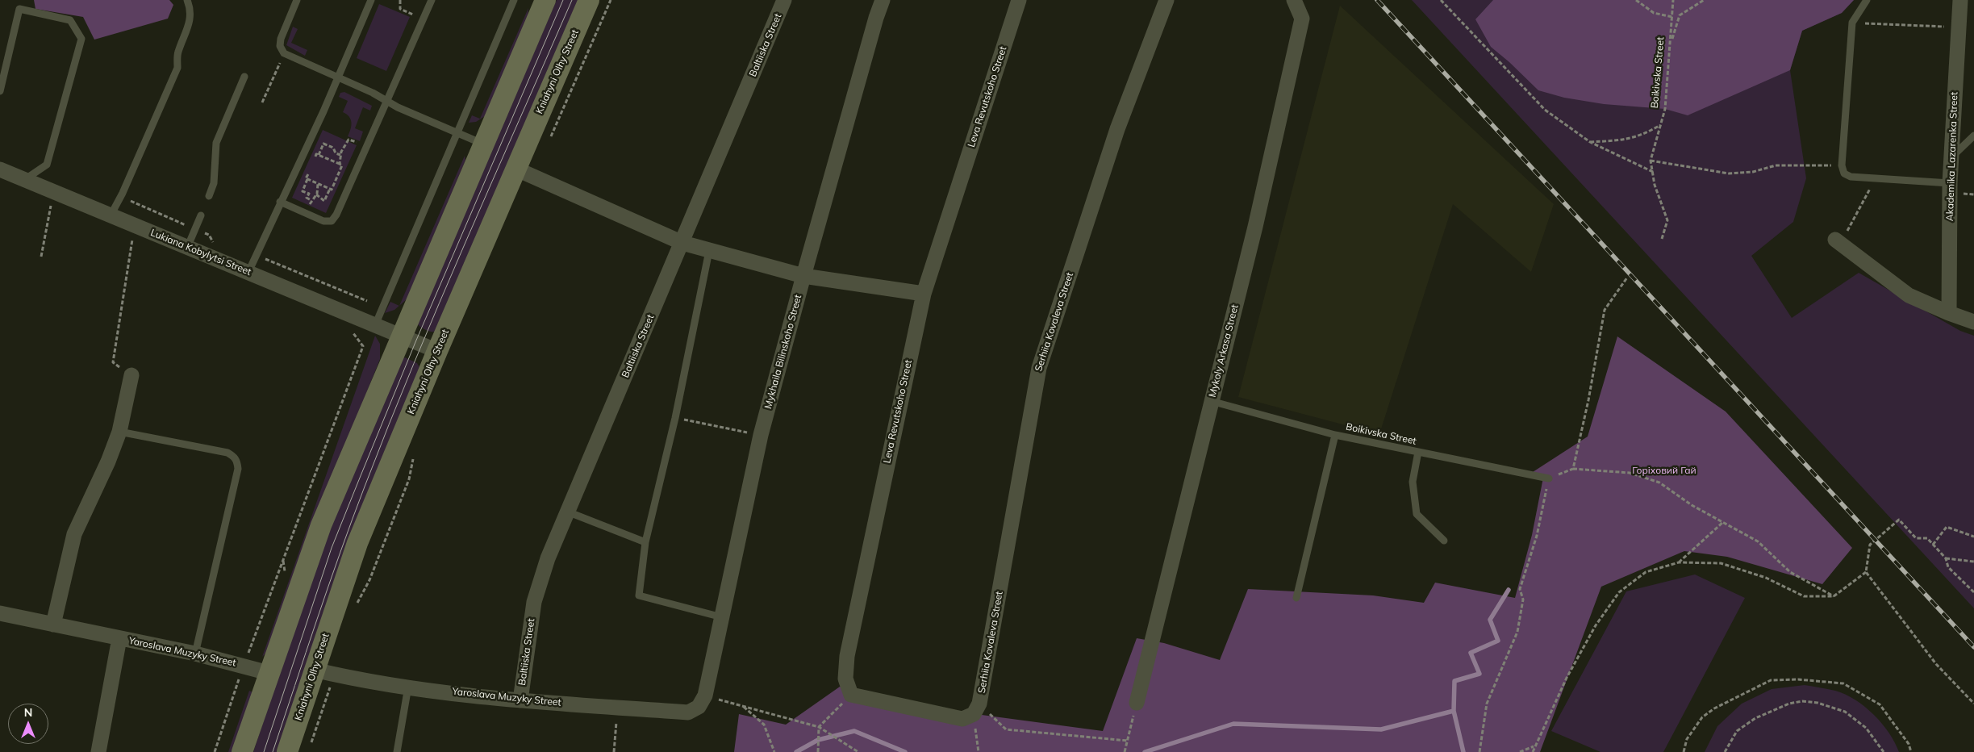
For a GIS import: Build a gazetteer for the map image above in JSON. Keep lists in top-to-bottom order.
{
  "streets": {
    "main road": ["Kniahyni Olhy Street"],
    "street": [
      "Baltiiska Street",
      "Leva Revutskoho Street",
      "Akademika Lazarenka Street",
      "Lukiana Kobylytsi Street",
      "Serhiia Kovaleva Street",
      "Mykoly Arkasa Street",
      "Mykhaila Bilinskoho Street",
      "Yaroslava Muzyky Street"
    ],
    "lane": ["Boikivska Street"]
  },
  "crossings": [
    ["Baltiiska Street", "Yaroslava Muzyky Street"],
    ["Kniahyni Olhy Street", "Lukiana Kobylytsi Street"],
    ["Kniahyni Olhy Street", "Yaroslava Muzyky Street"],
    ["Boikivska Street", "Mykoly Arkasa Street"],
    ["Mykhaila Bilinskoho Street", "Yaroslava Muzyky Street"]
  ],
  "parks": ["Горіховий Гай"],
  "north": "top"
}
